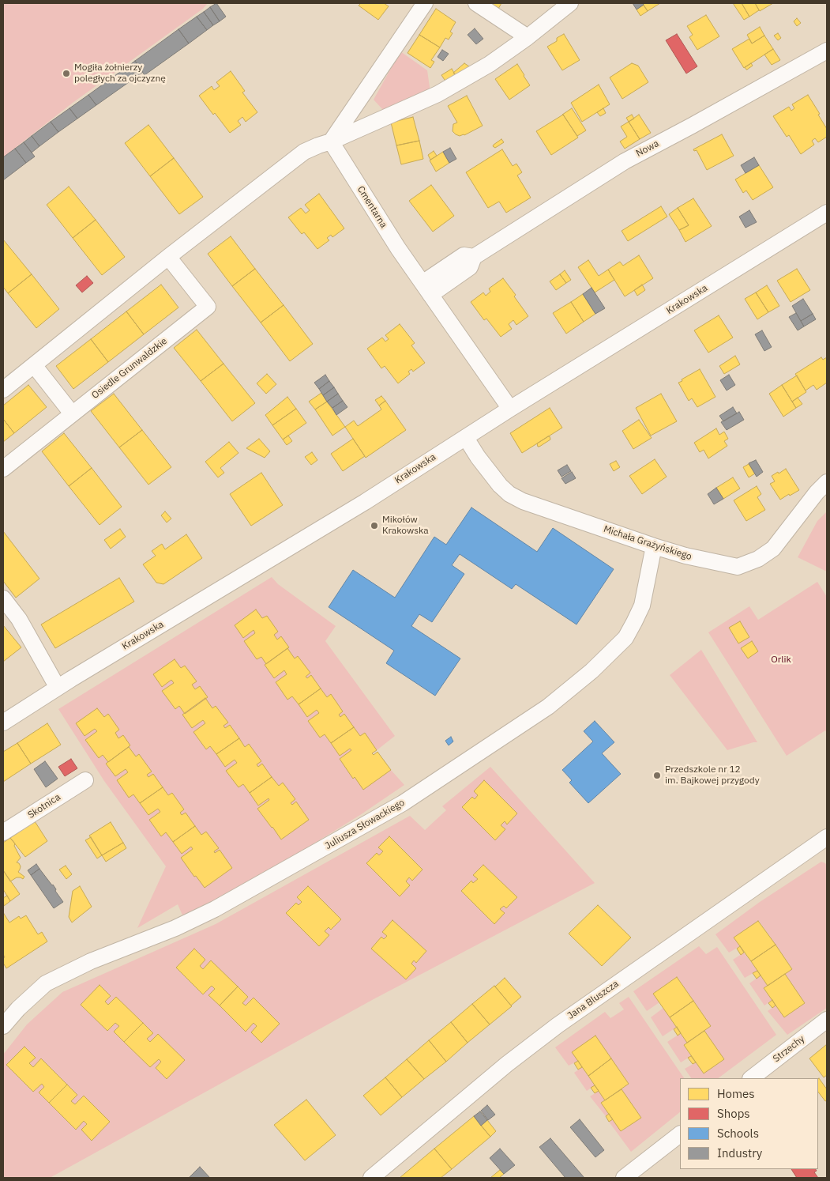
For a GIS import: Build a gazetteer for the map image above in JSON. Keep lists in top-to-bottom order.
{
  "streets": {
    "street": [
      "Nowa",
      "Cmentarna",
      "Krakowska",
      "Osiedle Grunwaldzkie",
      "Michała Grażyńskiego",
      "Skotnica",
      "Juliusza Słowackiego",
      "Jana Bluszcza",
      "Strzechy"
    ]
  },
  "crossings": [
    ["Nowa", "Cmentarna"],
    ["Cmentarna", "Krakowska"],
    ["Krakowska", "Michała Grażyńskiego"],
    ["Michała Grażyńskiego", "Juliusza Słowackiego"]
  ],
  "parks": ["Orlik"],
  "places": ["Mogiła żołnierzy poległych za ojczyznę", "Mikołów Krakowska", "Przedszkole nr 12 im. Bajkowej przygody"],
  "legend": [
    "Homes",
    "Shops",
    "Schools",
    "Industry"
  ]
}
